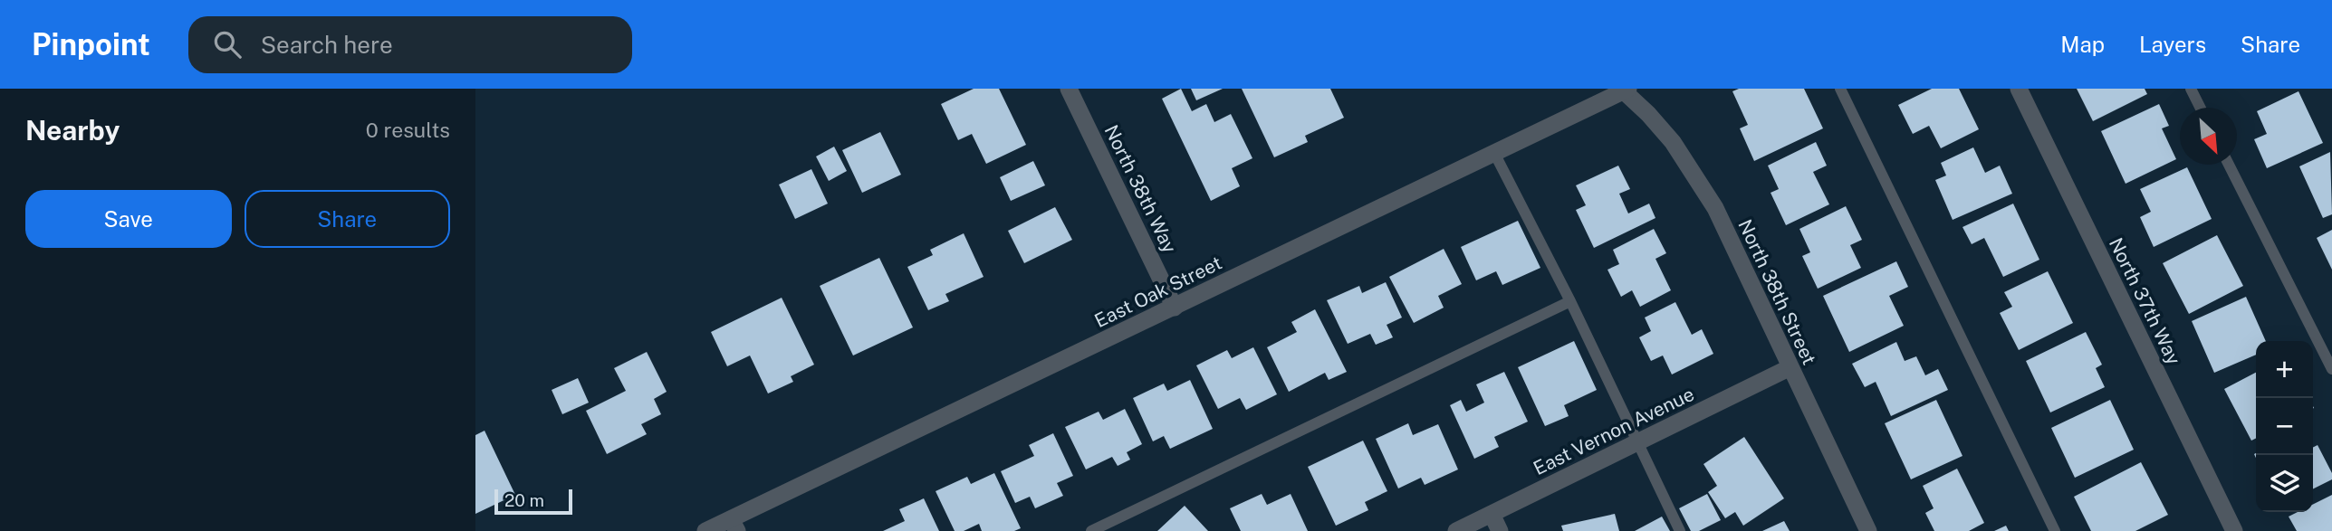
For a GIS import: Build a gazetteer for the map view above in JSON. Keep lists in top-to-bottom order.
{
  "streets": {
    "street": [
      "North 38th Way",
      "East Oak Street",
      "North 38th Street",
      "North 37th Way",
      "East Vernon Avenue"
    ]
  },
  "crossings": [
    ["North 38th Way", "East Oak Street"],
    ["East Oak Street", "North 38th Street"],
    ["North 38th Street", "East Vernon Avenue"]
  ],
  "scale_bar": "20 m",
  "north": "bottom right",
  "page": {
    "header": "Pinpoint",
    "search": "Search here",
    "nav": ["Map", "Layers", "Share"],
    "heading": ["Nearby", "0 results"],
    "buttons": ["Save", "Share"],
    "map_buttons": ["+", "−"],
    "scale": "20 m"
  }
}
